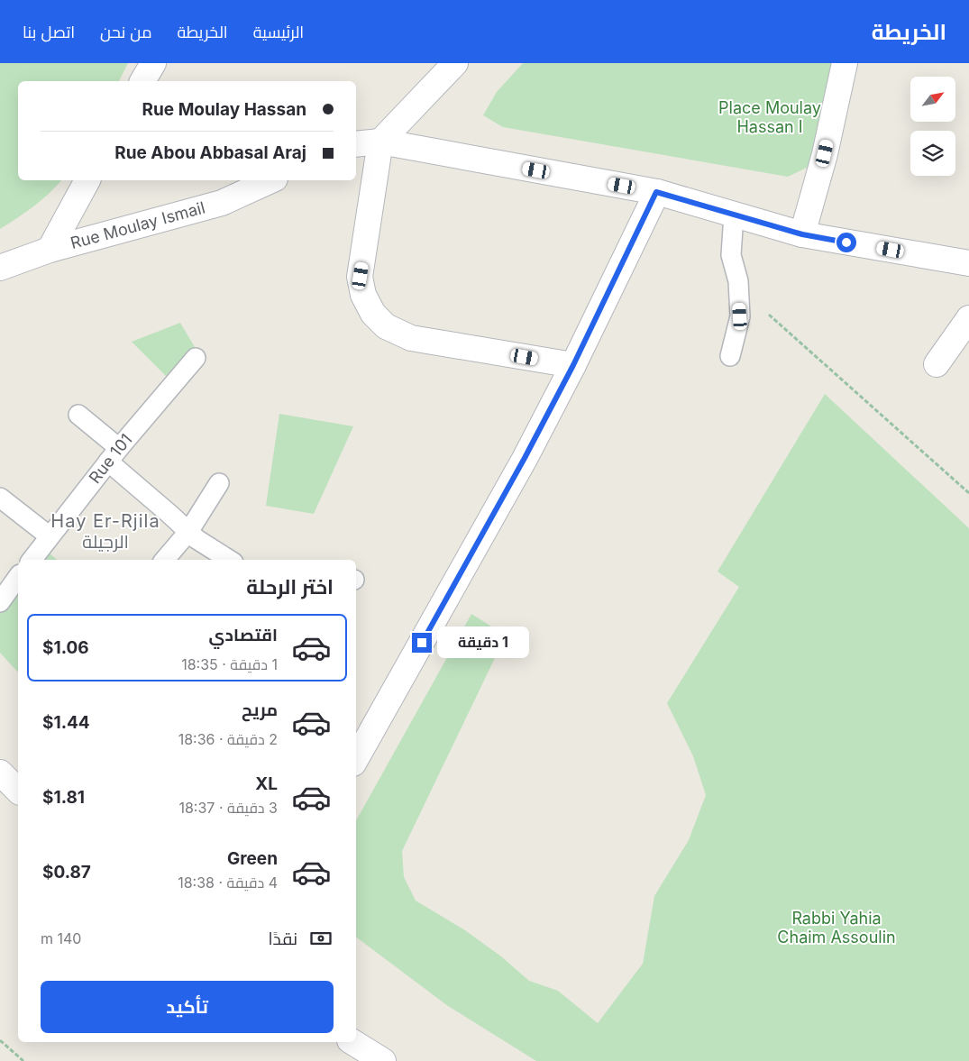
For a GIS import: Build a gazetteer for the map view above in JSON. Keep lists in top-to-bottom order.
{
  "streets": {
    "street": ["Rue Moulay Ismail"],
    "lane": ["Rue 101"]
  },
  "districts": ["Hay Er-Rjila الرجيلة"],
  "parks": ["Place Moulay Hassan I", "Rabbi Yahia Chaim Assoulin"],
  "north": "top right",
  "page": {
    "header": "الخريطة",
    "nav": [
      "الرئيسية",
      "الخريطة",
      "من نحن",
      "اتصل بنا"
    ],
    "banner": ["Rue Moulay Hassan", "Rue Abou Abbasal Araj"],
    "heading": "اختر الرحلة",
    "list": [
      {
        "name": "اقتصادي",
        "note": "1 دقيقة · 18:35",
        "value": "$1.06"
      },
      {
        "name": "مريح",
        "note": "2 دقيقة · 18:36",
        "value": "$1.44"
      },
      {
        "name": "XL",
        "note": "3 دقيقة · 18:37",
        "value": "$1.81"
      },
      {
        "name": "Green",
        "note": "4 دقيقة · 18:38",
        "value": "$0.87"
      }
    ],
    "bubble": "1 دقيقة",
    "pay": ["نقدًا", "140 m"],
    "buttons": "تأكيد"
  }
}
